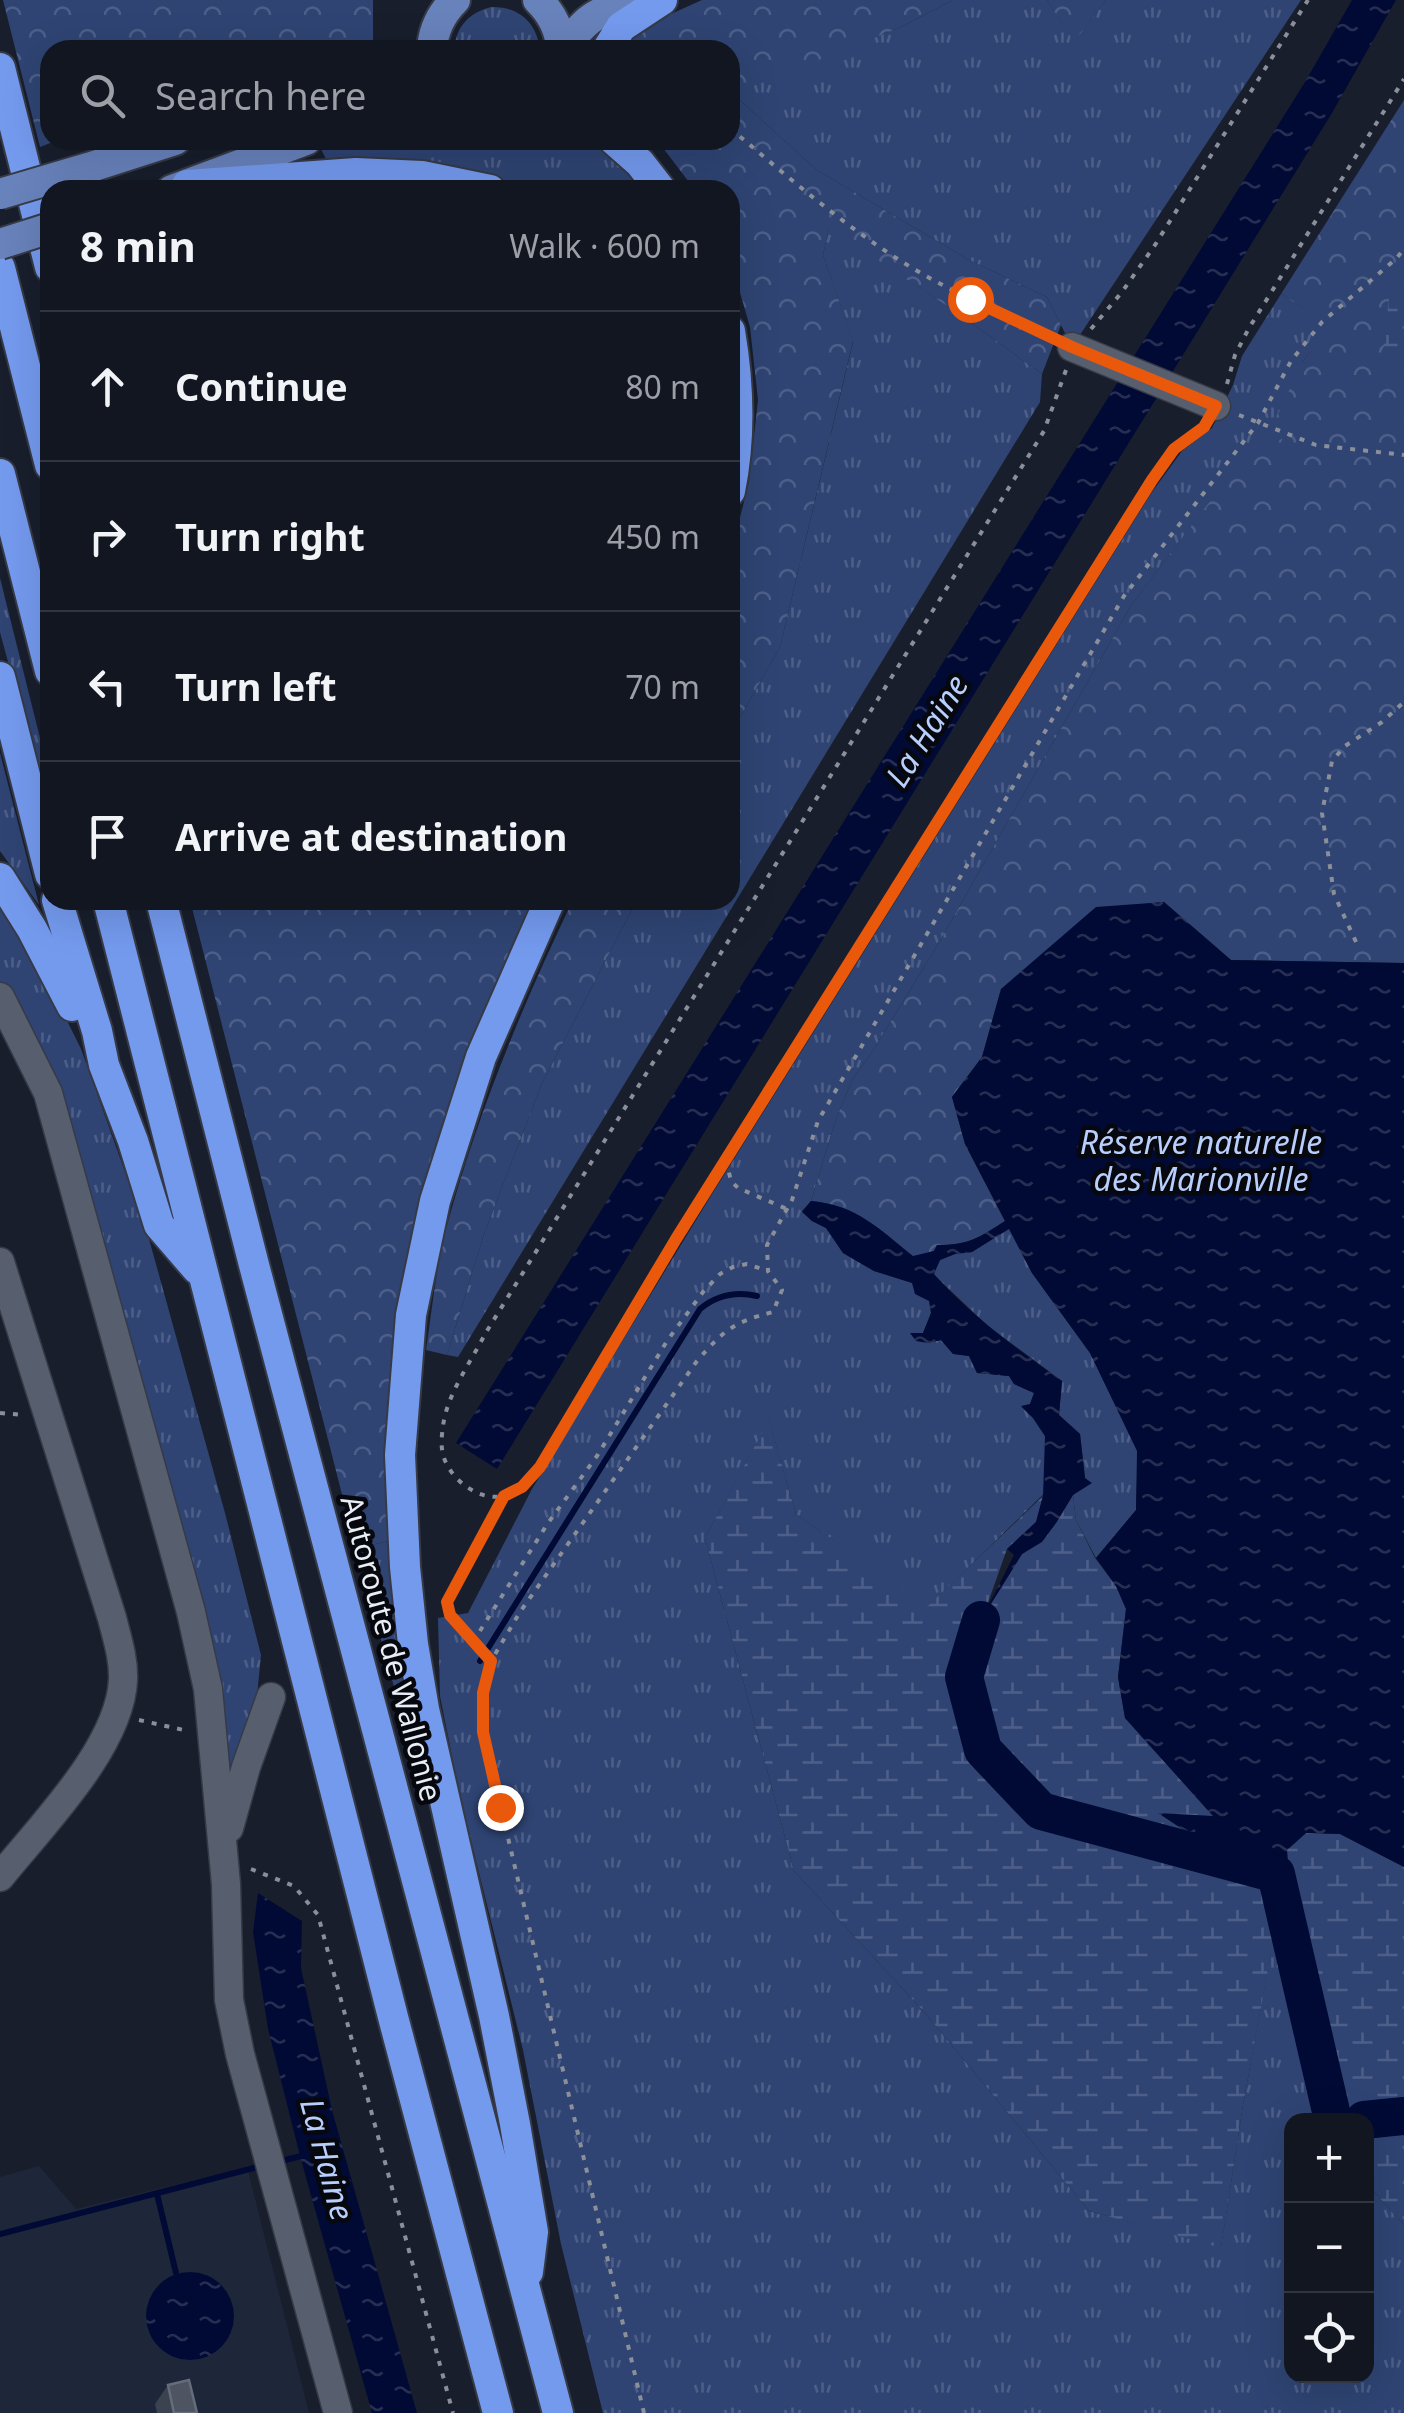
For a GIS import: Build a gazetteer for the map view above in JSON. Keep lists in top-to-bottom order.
{
  "streets": {
    "highway": ["Autoroute de Wallonie"]
  },
  "water": ["La Haine", "Réserve naturelle des Marionville"],
  "page": {
    "search": "Search here",
    "heading": ["8 min", "Walk · 600 m"],
    "list": [
      ["Continue", "80 m"],
      ["Turn right", "450 m"],
      ["Turn left", "70 m"],
      "Arrive at destination"
    ],
    "map_buttons": ["+", "−"]
  }
}
